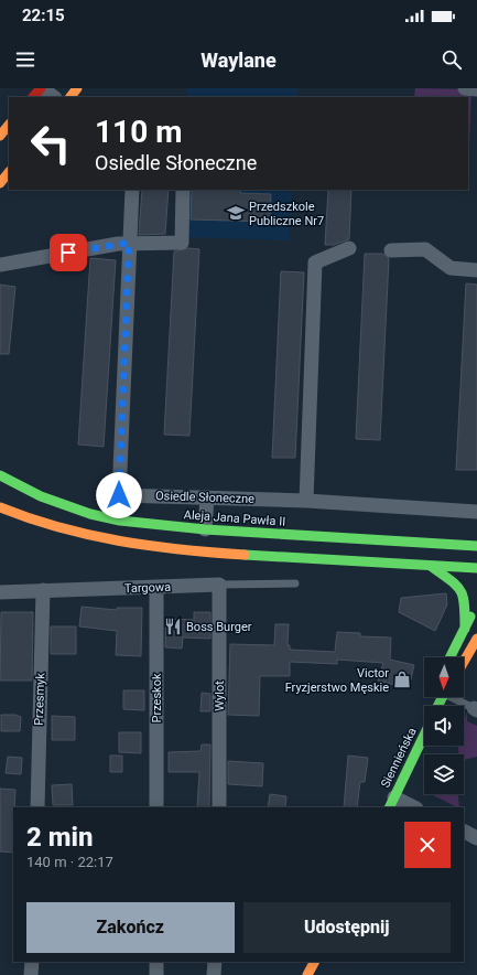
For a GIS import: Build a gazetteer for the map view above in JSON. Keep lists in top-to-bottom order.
{
  "streets": {
    "main road": ["Aleja Jana Pawła II", "Siennieńska"],
    "street": [
      "Osiedle Słoneczne",
      "Targowa",
      "Wylot",
      "Przeskok",
      "Przesmyk"
    ]
  },
  "crossings": [
    ["Targowa", "Wylot"],
    ["Targowa", "Przeskok"],
    ["Targowa", "Przesmyk"]
  ],
  "places": {
    "school or university": ["Przedszkole Publiczne Nr7"],
    "restaurant": ["Boss Burger"],
    "shop": ["Victor Fryzjerstwo Męskie"]
  },
  "north": "bottom",
  "page": {
    "status": "22:15",
    "header": "Waylane",
    "turn": ["110 m", "Osiedle Słoneczne"],
    "heading": ["2 min", "140 m · 22:17"],
    "buttons": ["Zakończ", "Udostępnij"]
  }
}
